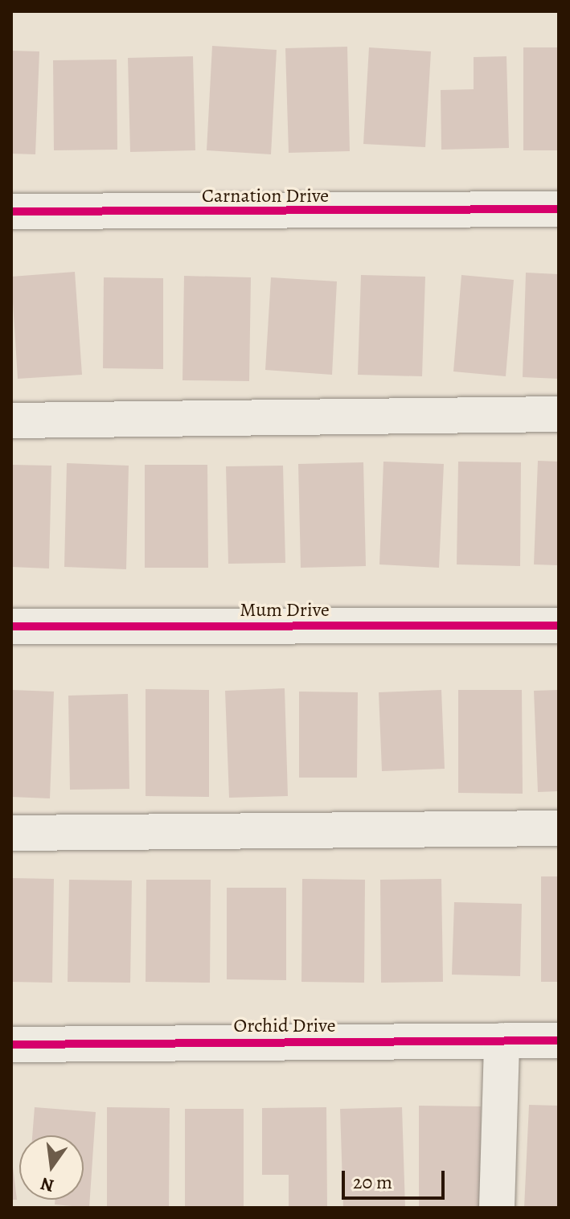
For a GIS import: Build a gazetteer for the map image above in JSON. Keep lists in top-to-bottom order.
{
  "streets": {
    "street": ["Carnation Drive", "Mum Drive", "Orchid Drive"]
  },
  "scale_bar": "20 m",
  "north": "bottom"
}
